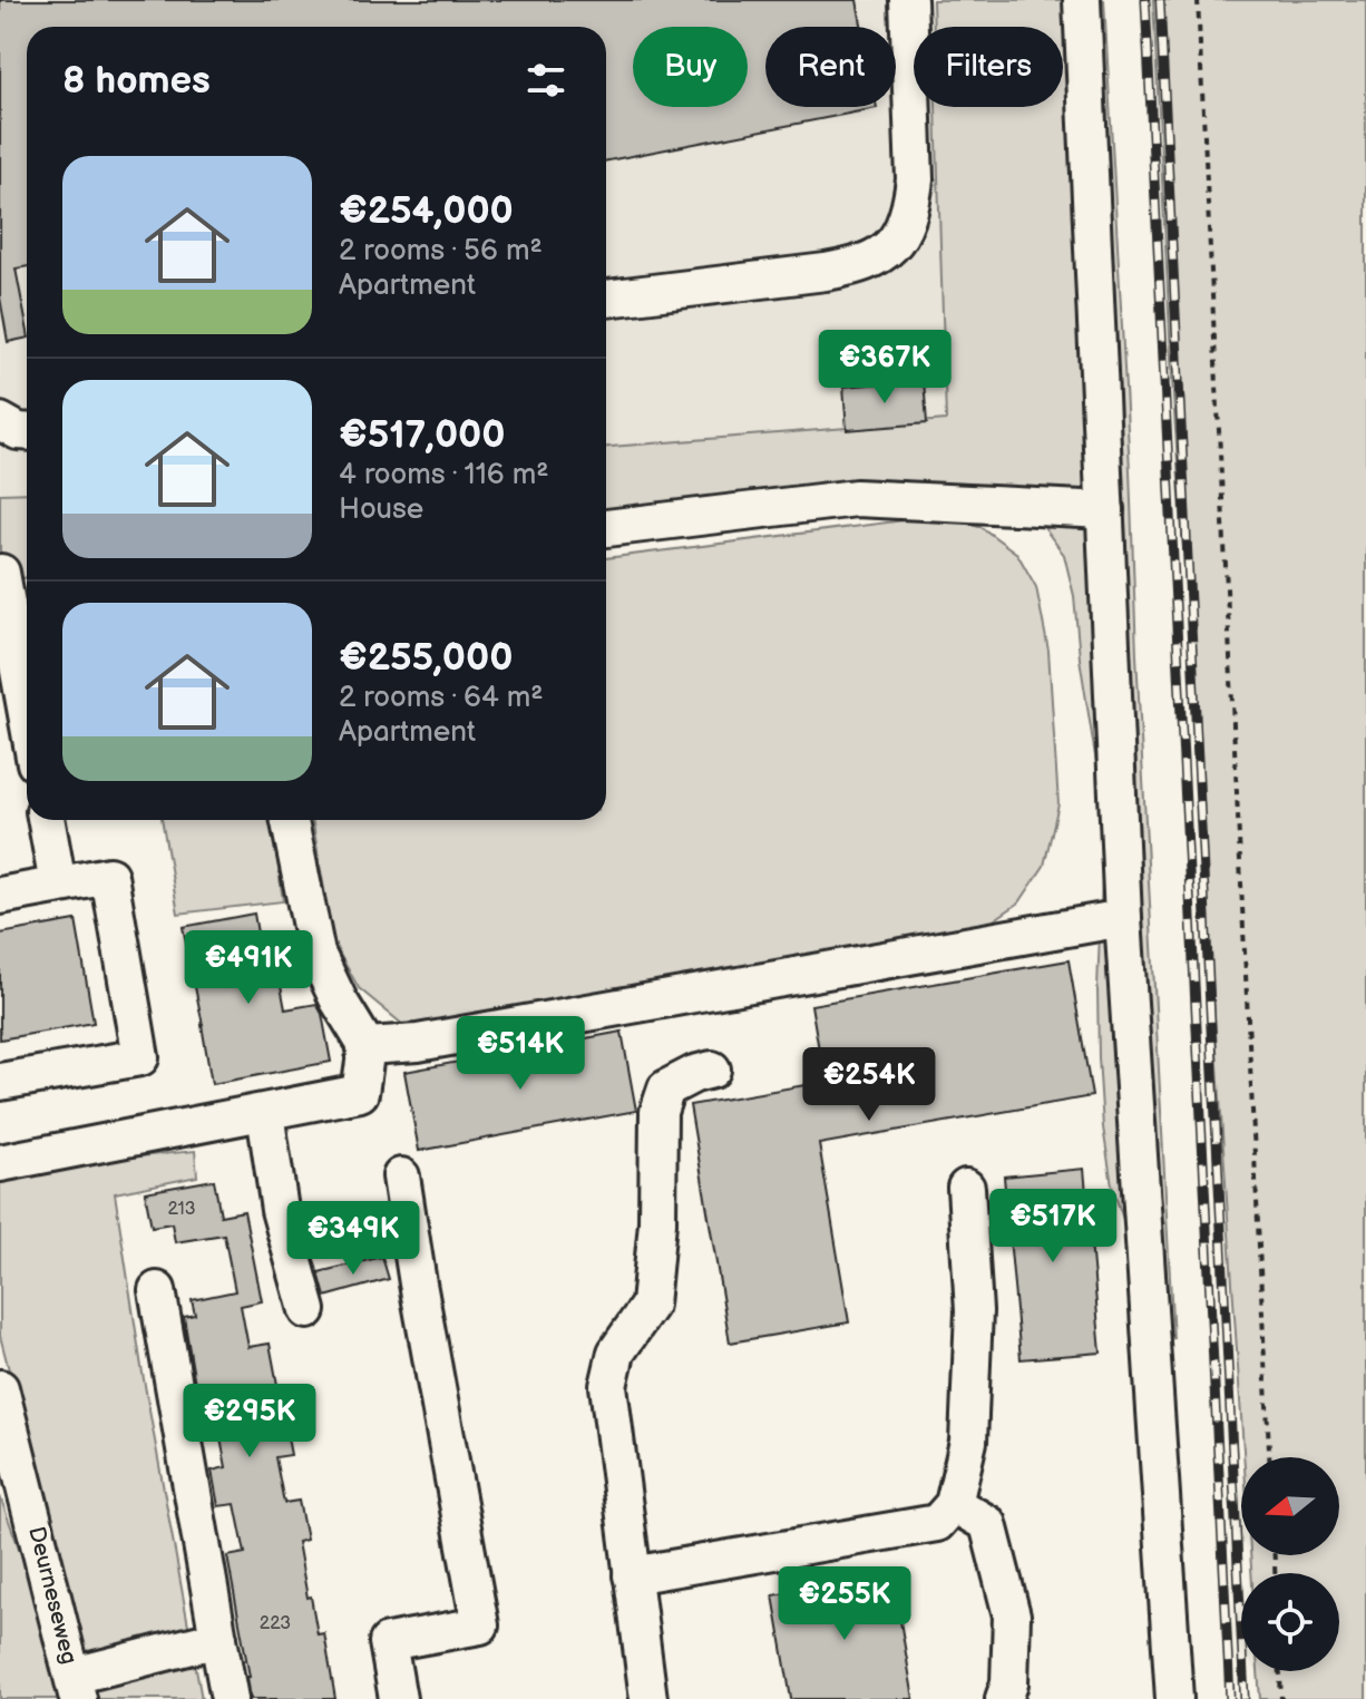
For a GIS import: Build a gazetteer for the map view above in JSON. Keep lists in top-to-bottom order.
{
  "streets": {
    "street": ["Deurneseweg"]
  },
  "house_numbers": ["213", "223"],
  "north": "left",
  "page": {
    "chip": ["Buy", "Rent", "Filters"],
    "heading": "8 homes",
    "list": [
      {
        "name": "€254,000",
        "note": "2 rooms · 56 m² · Apartment"
      },
      {
        "name": "€517,000",
        "note": "4 rooms · 116 m² · House"
      },
      {
        "name": "€255,000",
        "note": "2 rooms · 64 m² · Apartment"
      }
    ],
    "price": [
      "€367K",
      "€491K",
      "€514K",
      "€254K",
      "€517K",
      "€349K",
      "€295K",
      "€255K"
    ]
  }
}
